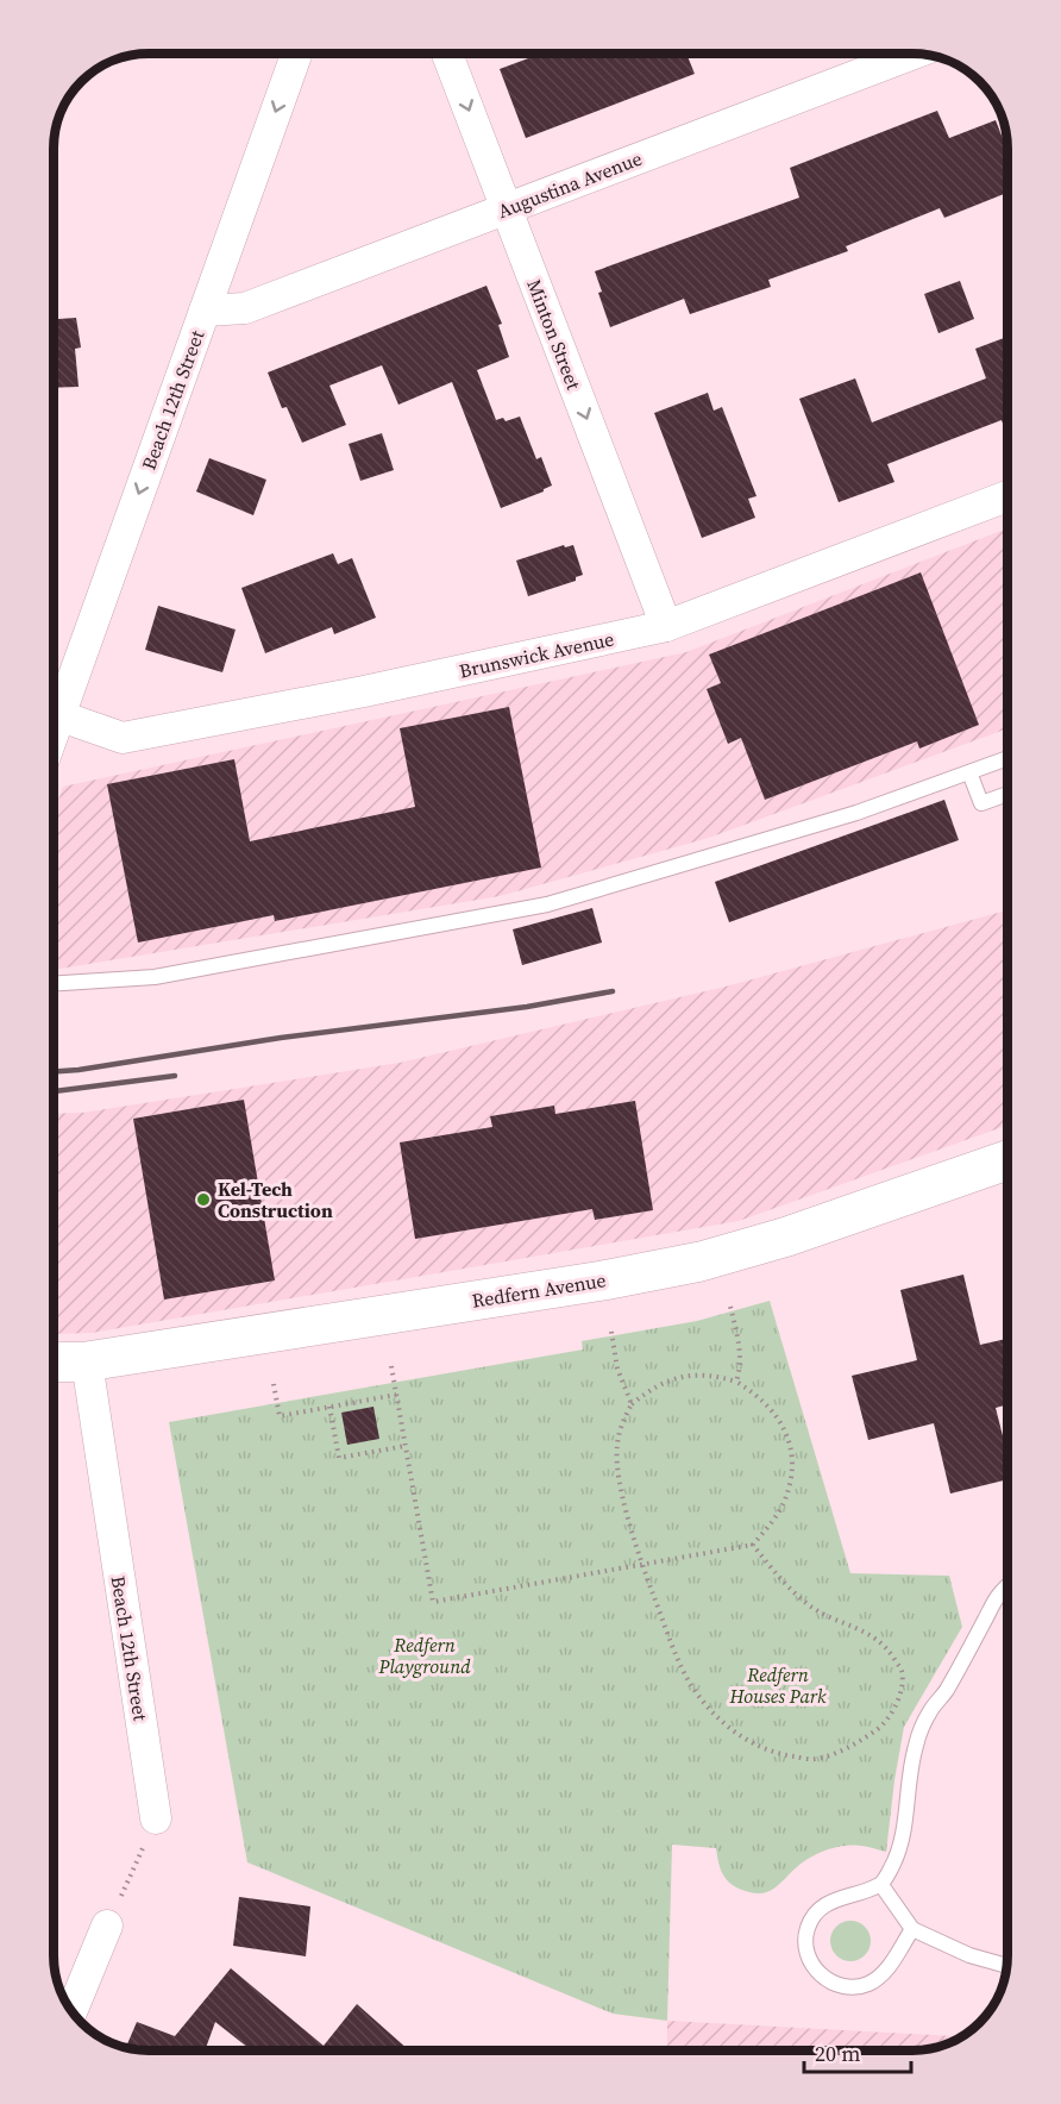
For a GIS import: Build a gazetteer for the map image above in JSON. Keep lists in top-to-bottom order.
{
  "streets": {
    "street": [
      "Augustina Avenue",
      "Minton Street",
      "Beach 12th Street",
      "Brunswick Avenue",
      "Redfern Avenue"
    ]
  },
  "crossings": [
    ["Augustina Avenue", "Minton Street"],
    ["Augustina Avenue", "Beach 12th Street"],
    ["Minton Street", "Brunswick Avenue"],
    ["Beach 12th Street", "Redfern Avenue"]
  ],
  "one_way": ["Minton Street", "Beach 12th Street"],
  "parks": ["Redfern Playground", "Redfern Houses Park"],
  "places": ["Kel-Tech Construction"],
  "scale_bar": "20 m"
}
